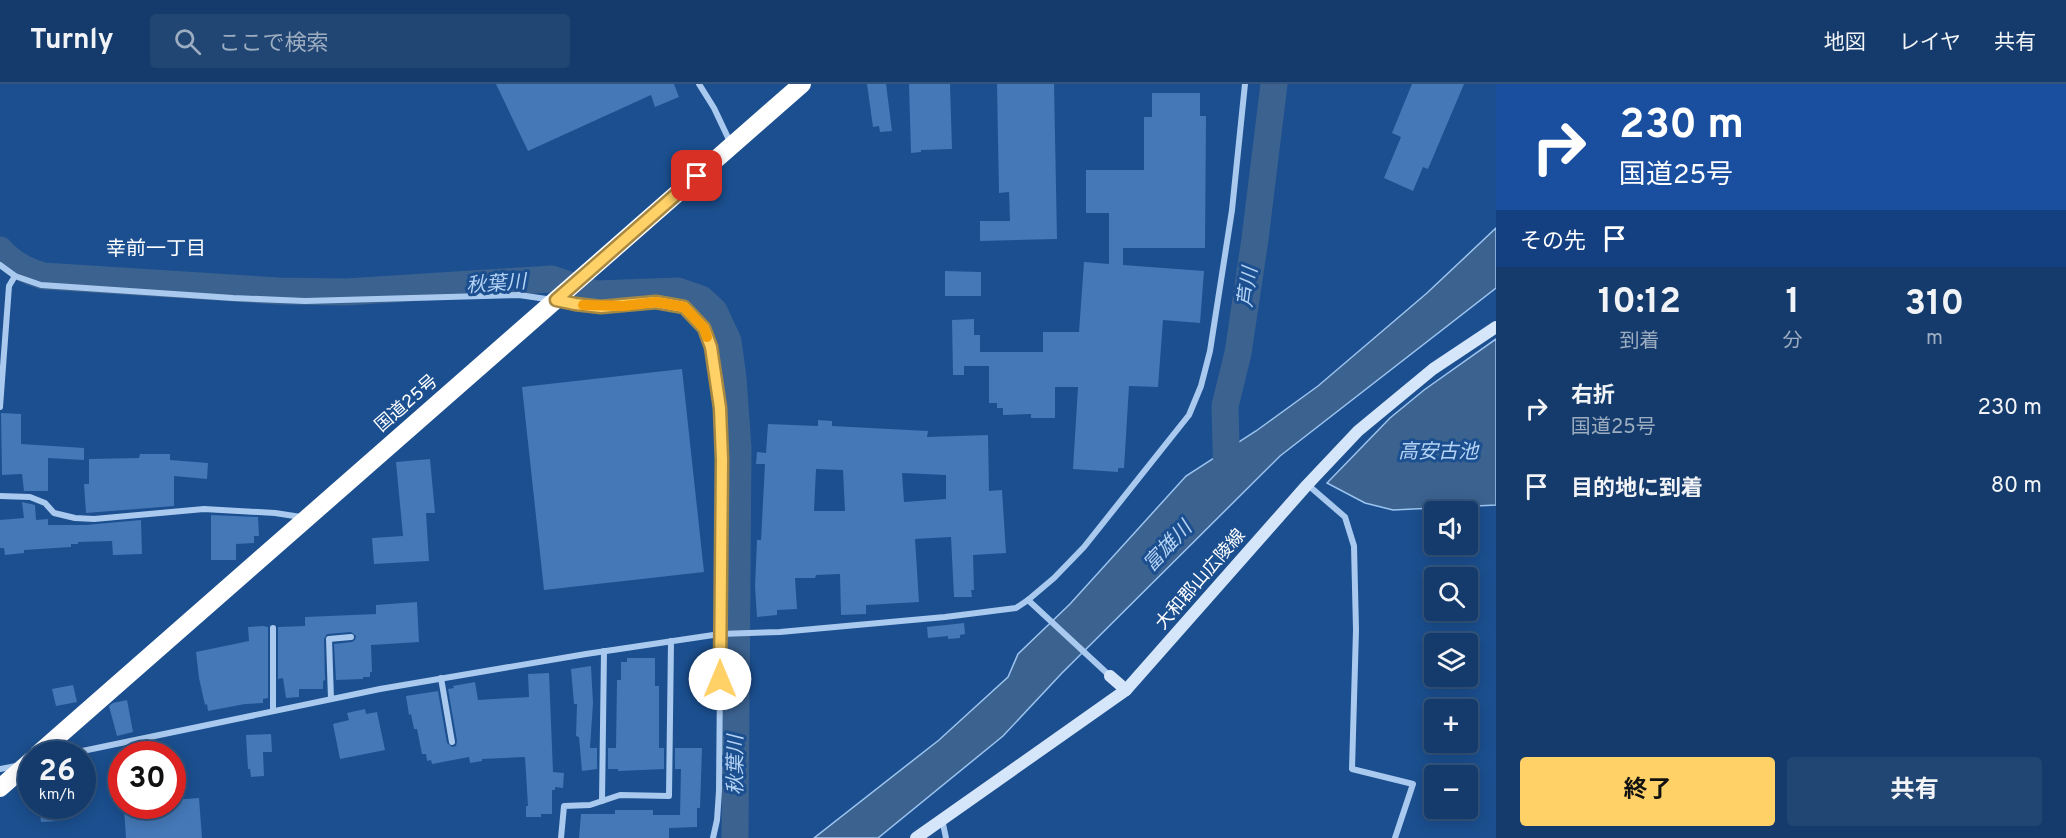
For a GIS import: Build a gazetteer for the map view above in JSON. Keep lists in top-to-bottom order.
{
  "streets": {
    "highway": ["国道25号"],
    "main road": ["大和郡山広陵線"]
  },
  "districts": ["幸前一丁目"],
  "water": [
    "秋葉川",
    "芦川",
    "高安古池",
    "富雄川"
  ],
  "page": {
    "header": "Turnly",
    "search": "ここで検索",
    "nav": ["地図", "レイヤ", "共有"],
    "turn": ["230 m", "国道25号"],
    "then": "その先",
    "eta": [
      "10:12",
      "到着",
      "1",
      "分",
      "310",
      "m"
    ],
    "list": [
      {
        "name": "右折",
        "note": "国道25号",
        "value": "230 m"
      },
      {
        "name": "目的地に到着",
        "value": "80 m"
      }
    ],
    "map_buttons": ["+", "−"],
    "speed": "26 km/h",
    "limit": "30",
    "buttons": ["終了", "共有"]
  }
}
